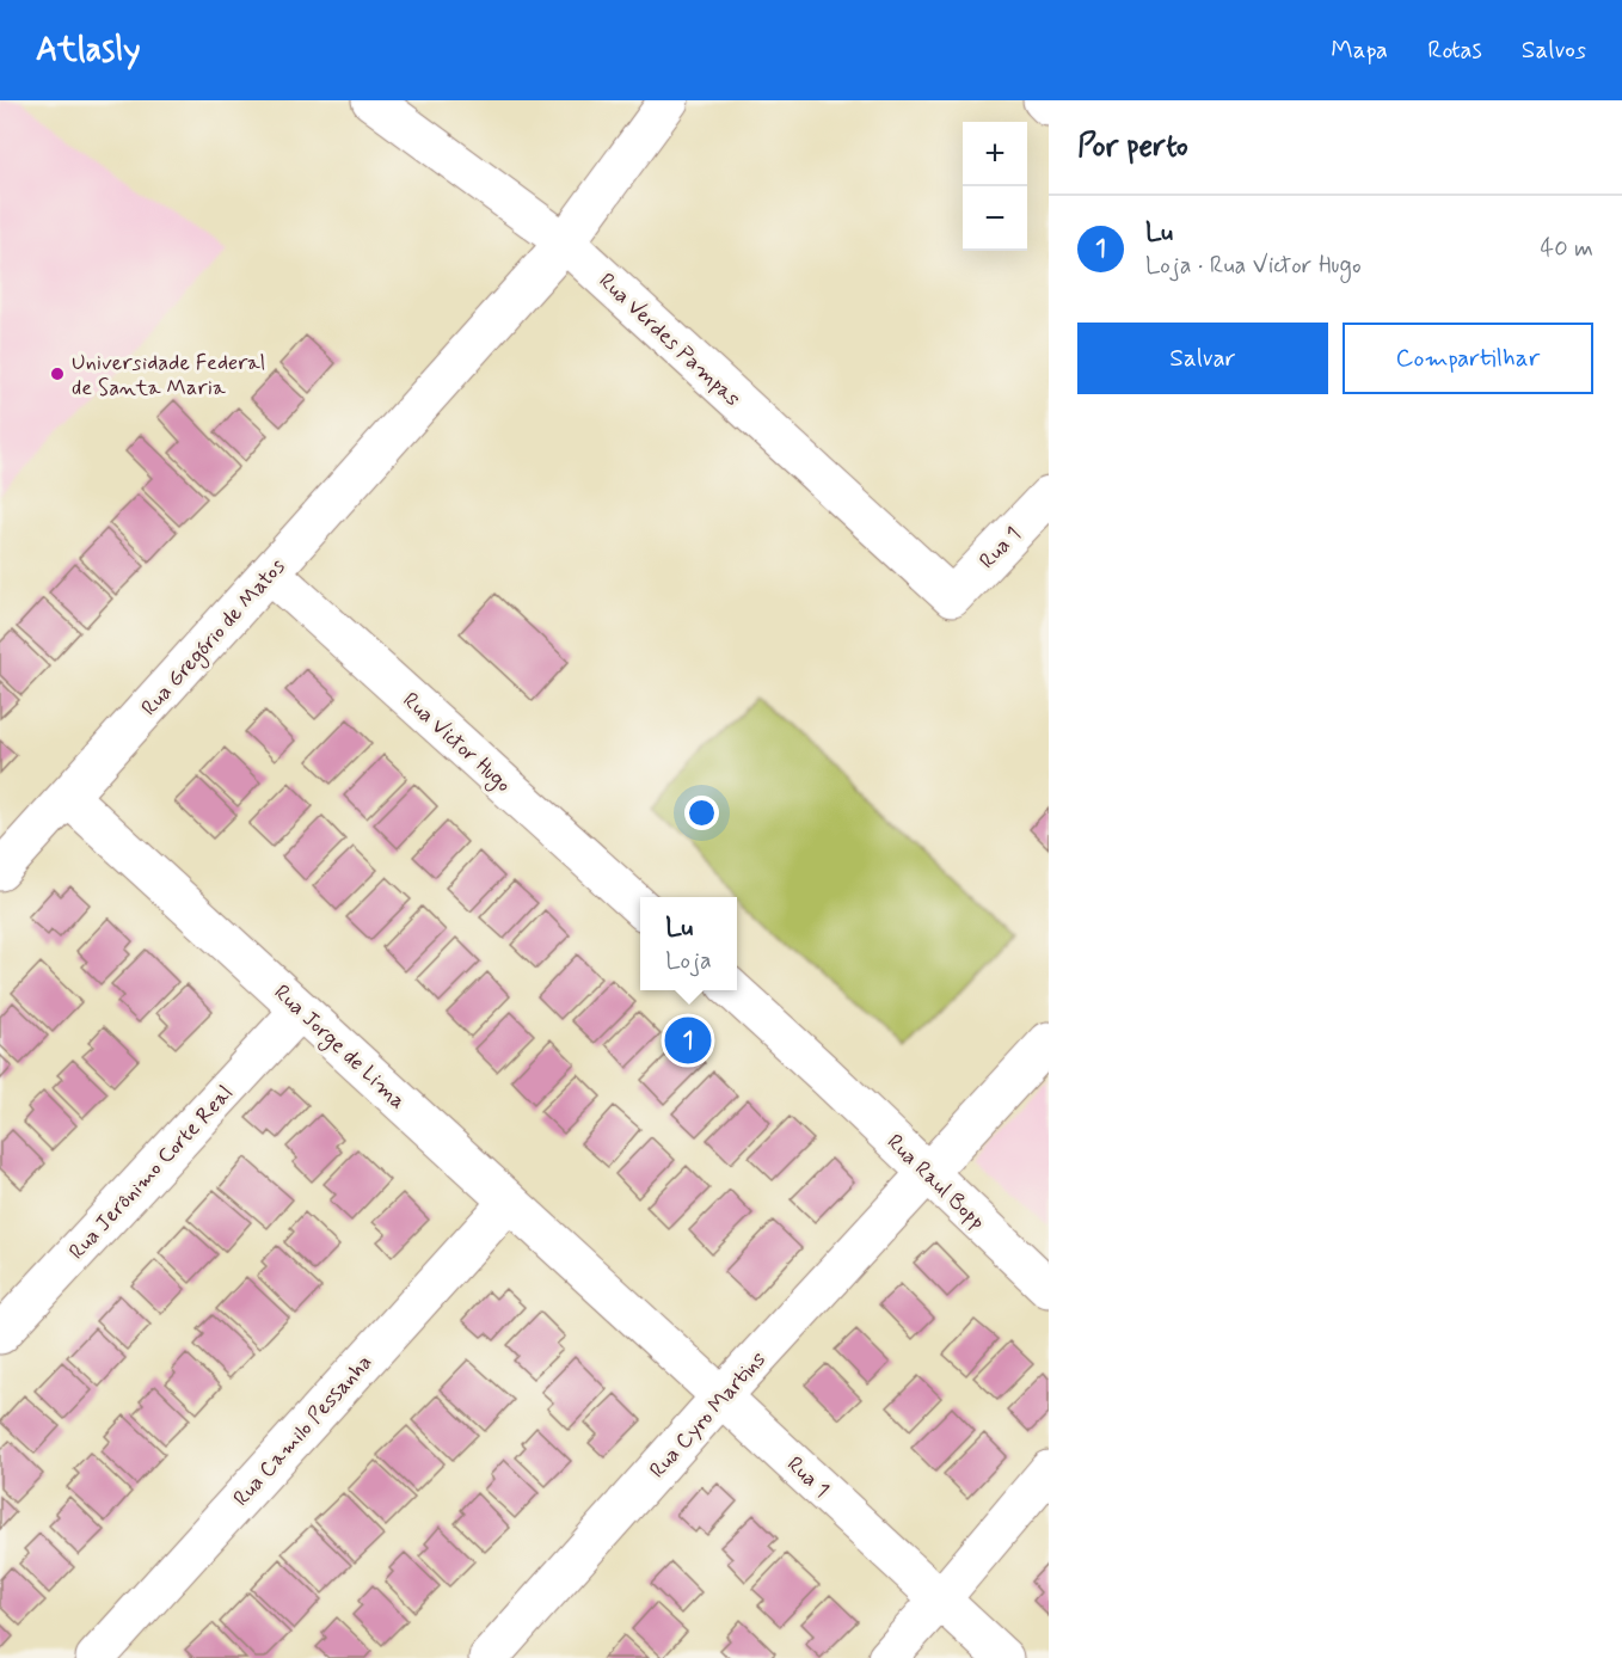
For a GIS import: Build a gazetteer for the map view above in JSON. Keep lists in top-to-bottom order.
{
  "streets": {
    "street": [
      "Rua Verdes Pampas",
      "Rua 1",
      "Rua Gregório de Matos",
      "Rua Victor Hugo",
      "Rua Jorge de Lima",
      "Rua Jerônimo Corte Real",
      "Rua Raul Bopp",
      "Rua Cyro Martins",
      "Rua Camilo Pessanha"
    ]
  },
  "crossings": [
    ["Rua Verdes Pampas", "Rua 1"],
    ["Rua Verdes Pampas", "Rua Gregório de Matos"],
    ["Rua 1", "Rua Jorge de Lima"],
    ["Rua 1", "Rua Cyro Martins"],
    ["Rua Gregório de Matos", "Rua Victor Hugo"],
    ["Rua Gregório de Matos", "Rua Jorge de Lima"],
    ["Rua Jorge de Lima", "Rua Jerônimo Corte Real"],
    ["Rua Jorge de Lima", "Rua Camilo Pessanha"],
    ["Rua Raul Bopp", "Rua Cyro Martins"]
  ],
  "places": ["Universidade Federal de Santa Maria"],
  "page": {
    "header": "Atlasly",
    "nav": ["Mapa", "Rotas", "Salvos"],
    "heading": "Por perto",
    "map_buttons": ["+", "−"],
    "list": [
      {
        "mark": "1",
        "name": "Lu",
        "note": "Loja · Rua Victor Hugo",
        "value": "40 m"
      }
    ],
    "buttons": ["Salvar", "Compartilhar"],
    "popup": ["Lu", "Loja"],
    "pins": "1"
  }
}
